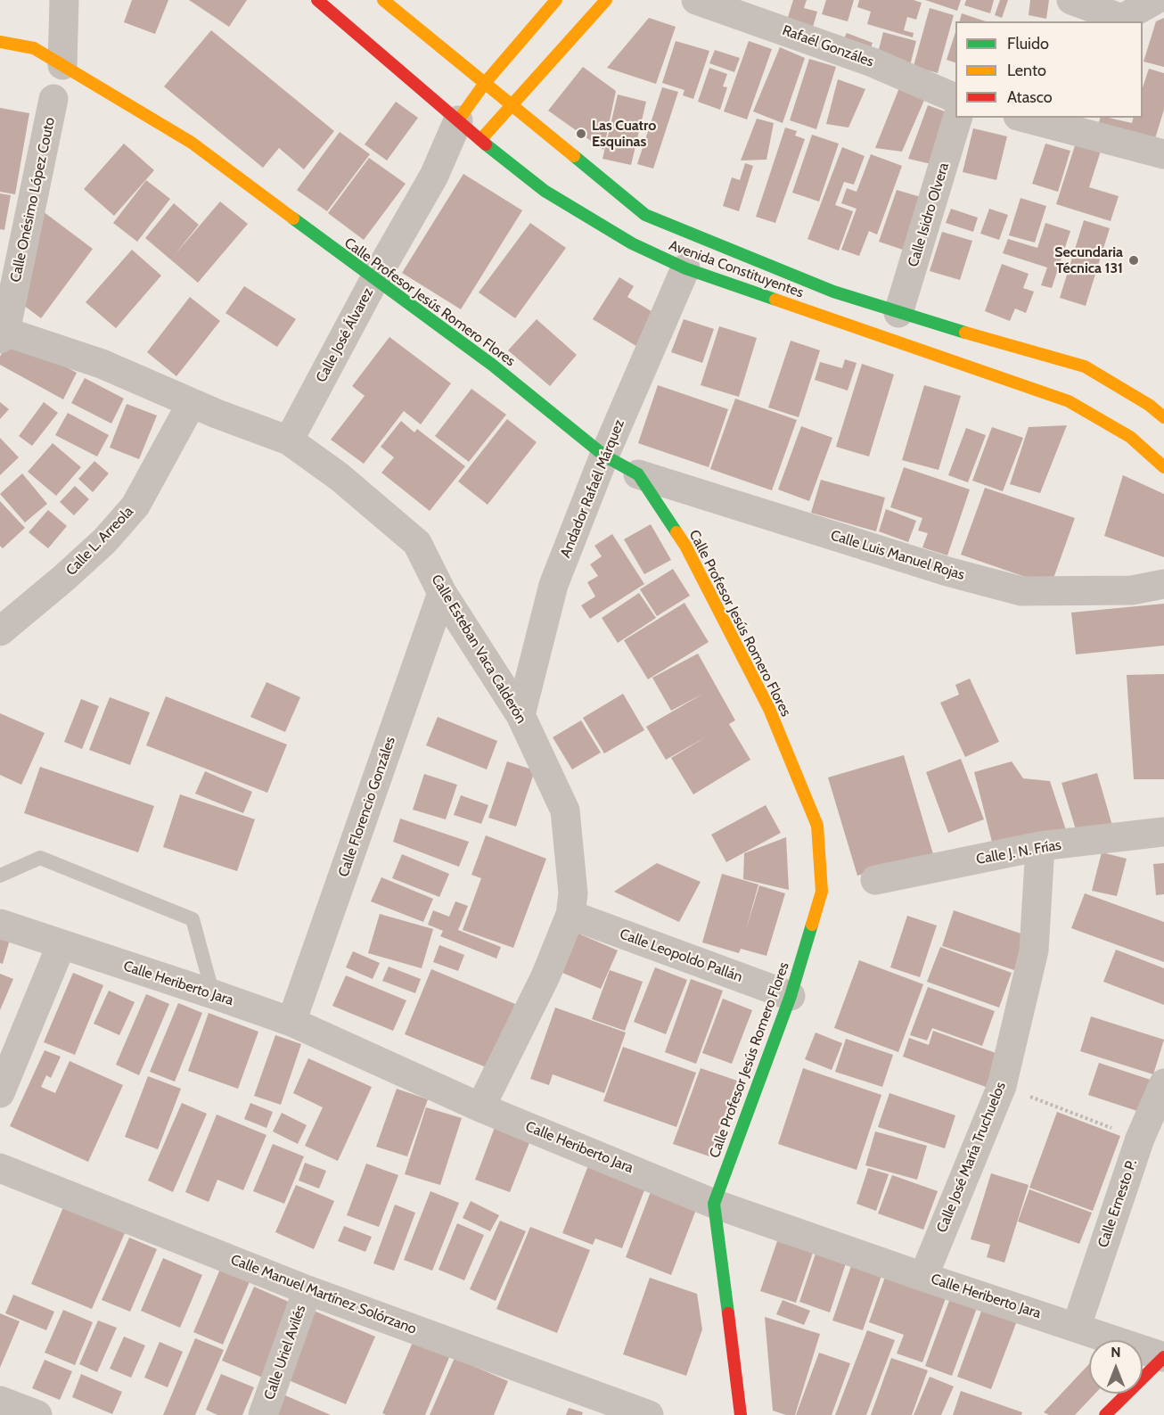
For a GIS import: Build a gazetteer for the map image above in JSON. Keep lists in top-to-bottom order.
{
  "streets": {
    "street": [
      "Rafaél Gonzáles",
      "Calle Onésimo López Couto",
      "Calle Isidro Olvera",
      "Avenida Constituyentes",
      "Calle Profesor Jesús Romero Flores",
      "Calle José Álvarez",
      "Andador Rafaél Márquez",
      "Calle L. Arreola",
      "Calle Luis Manuel Rojas",
      "Calle Esteban Vaca Calderón",
      "Calle Florencio Gonzáles",
      "Calle J. N. Frías",
      "Calle Leopoldo Pallán",
      "Calle Heriberto Jara",
      "Calle José María Truchuelos",
      "Calle Ernesto P.",
      "Calle Manuel Martínez Solórzano",
      "Calle Uriel Avilés"
    ]
  },
  "crossings": [
    ["Calle Onésimo López Couto", "Calle Esteban Vaca Calderón"],
    ["Calle Isidro Olvera", "Avenida Constituyentes"],
    ["Avenida Constituyentes", "Calle José Álvarez"],
    ["Avenida Constituyentes", "Andador Rafaél Márquez"],
    ["Calle Profesor Jesús Romero Flores", "Calle José Álvarez"],
    ["Calle Profesor Jesús Romero Flores", "Andador Rafaél Márquez"],
    ["Calle Profesor Jesús Romero Flores", "Calle Luis Manuel Rojas"],
    ["Calle Profesor Jesús Romero Flores", "Calle Leopoldo Pallán"],
    ["Calle Profesor Jesús Romero Flores", "Calle Heriberto Jara"],
    ["Calle José Álvarez", "Calle Esteban Vaca Calderón"],
    ["Andador Rafaél Márquez", "Calle Esteban Vaca Calderón"],
    ["Calle L. Arreola", "Calle Esteban Vaca Calderón"],
    ["Calle Esteban Vaca Calderón", "Calle Florencio Gonzáles"],
    ["Calle Esteban Vaca Calderón", "Calle Leopoldo Pallán"],
    ["Calle Esteban Vaca Calderón", "Calle Heriberto Jara"],
    ["Calle Florencio Gonzáles", "Calle Heriberto Jara"],
    ["Calle J. N. Frías", "Calle José María Truchuelos"],
    ["Calle Heriberto Jara", "Calle José María Truchuelos"],
    ["Calle Heriberto Jara", "Calle Ernesto P."],
    ["Calle Manuel Martínez Solórzano", "Calle Uriel Avilés"]
  ],
  "places": ["Las Cuatro Esquinas", "Secundaria Técnica 131"],
  "legend": ["Fluido", "Lento", "Atasco"],
  "north": "top"
}
